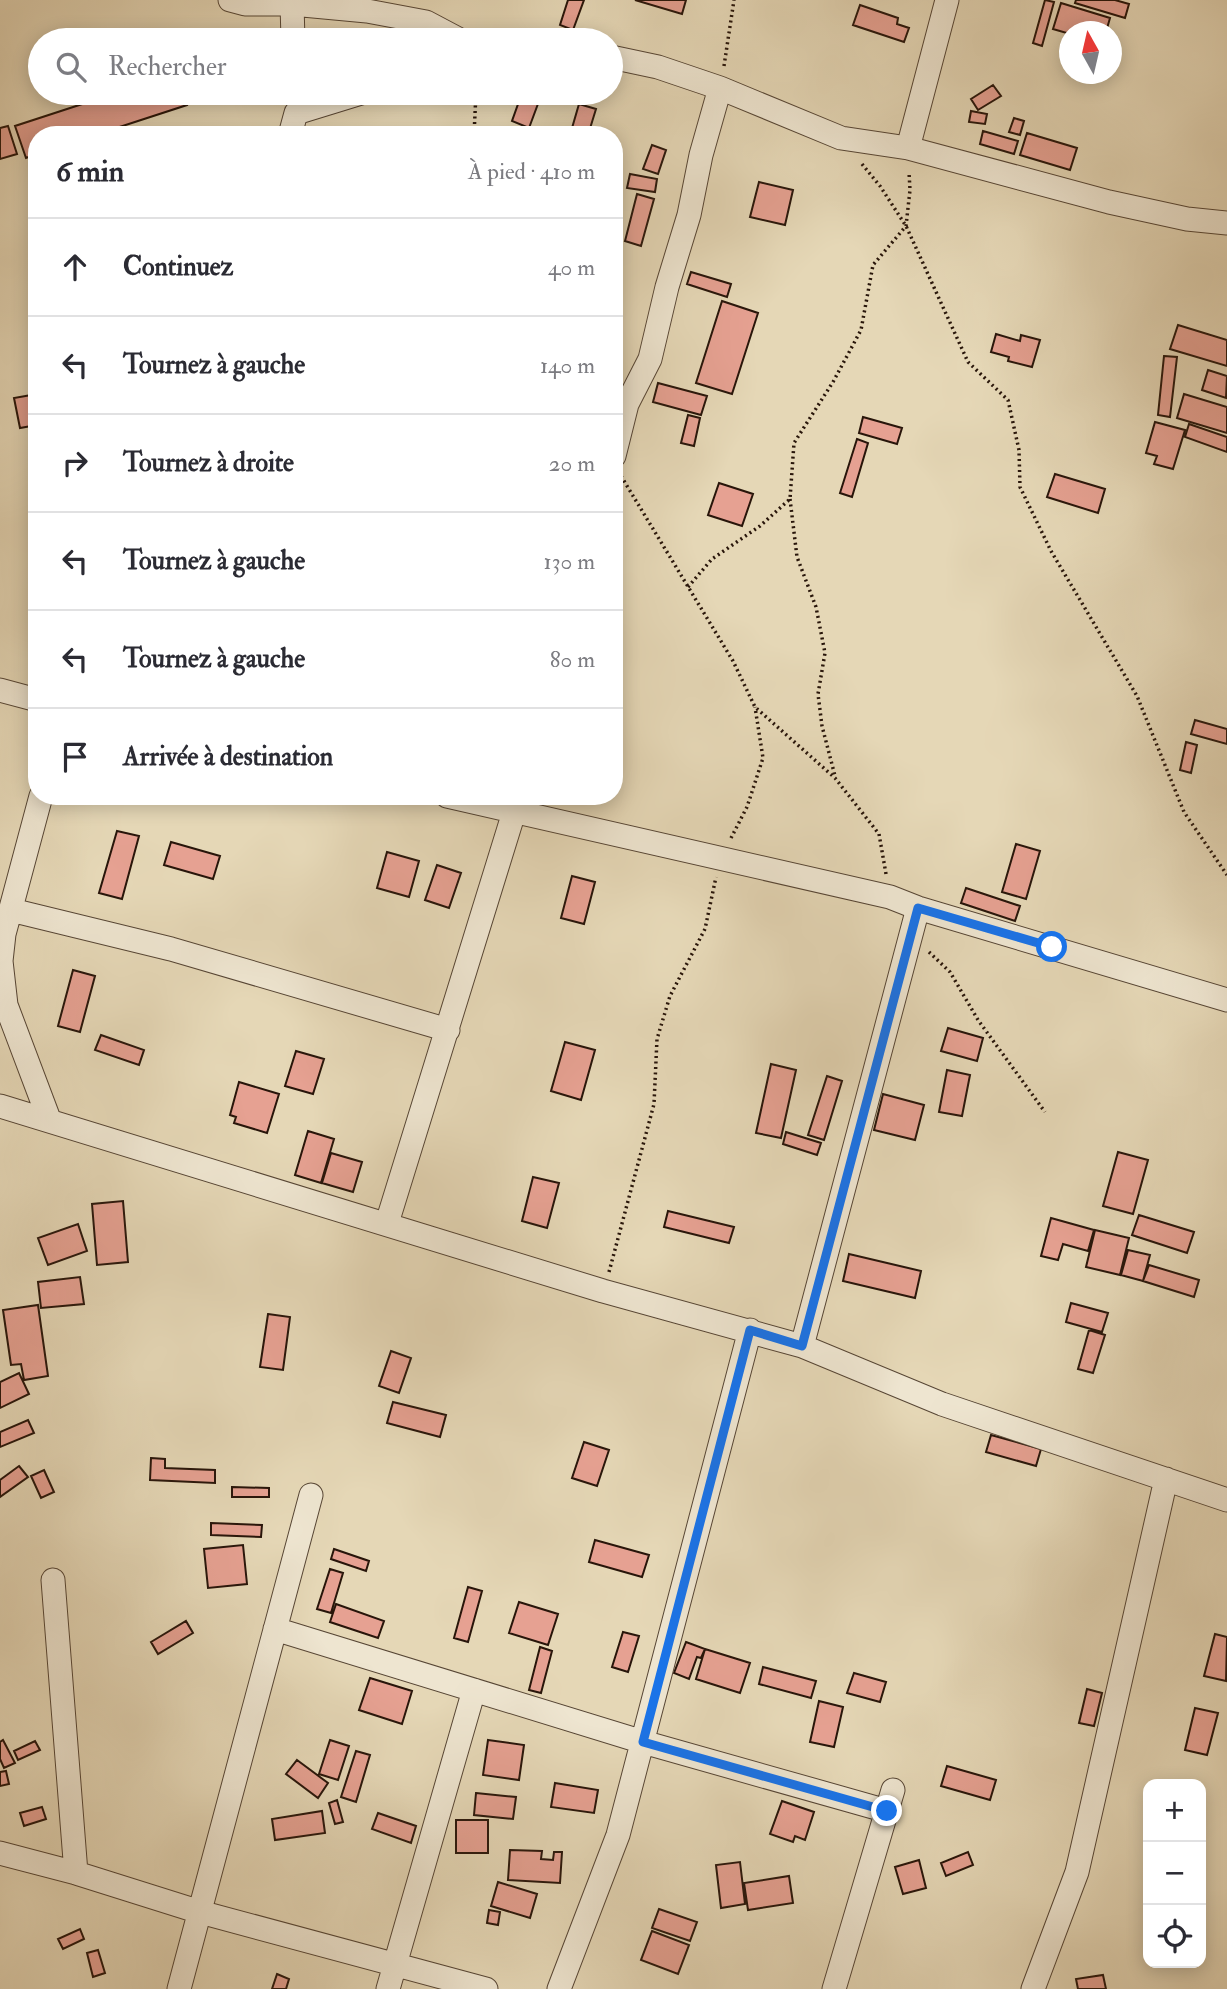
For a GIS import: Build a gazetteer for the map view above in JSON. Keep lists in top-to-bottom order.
{
  "north": "top",
  "page": {
    "search": "Rechercher",
    "heading": ["6 min", "À pied · 410 m"],
    "list": [
      ["Continuez", "40 m"],
      ["Tournez à gauche", "140 m"],
      ["Tournez à droite", "20 m"],
      ["Tournez à gauche", "130 m"],
      ["Tournez à gauche", "80 m"],
      "Arrivée à destination"
    ],
    "map_buttons": ["+", "−"]
  }
}
